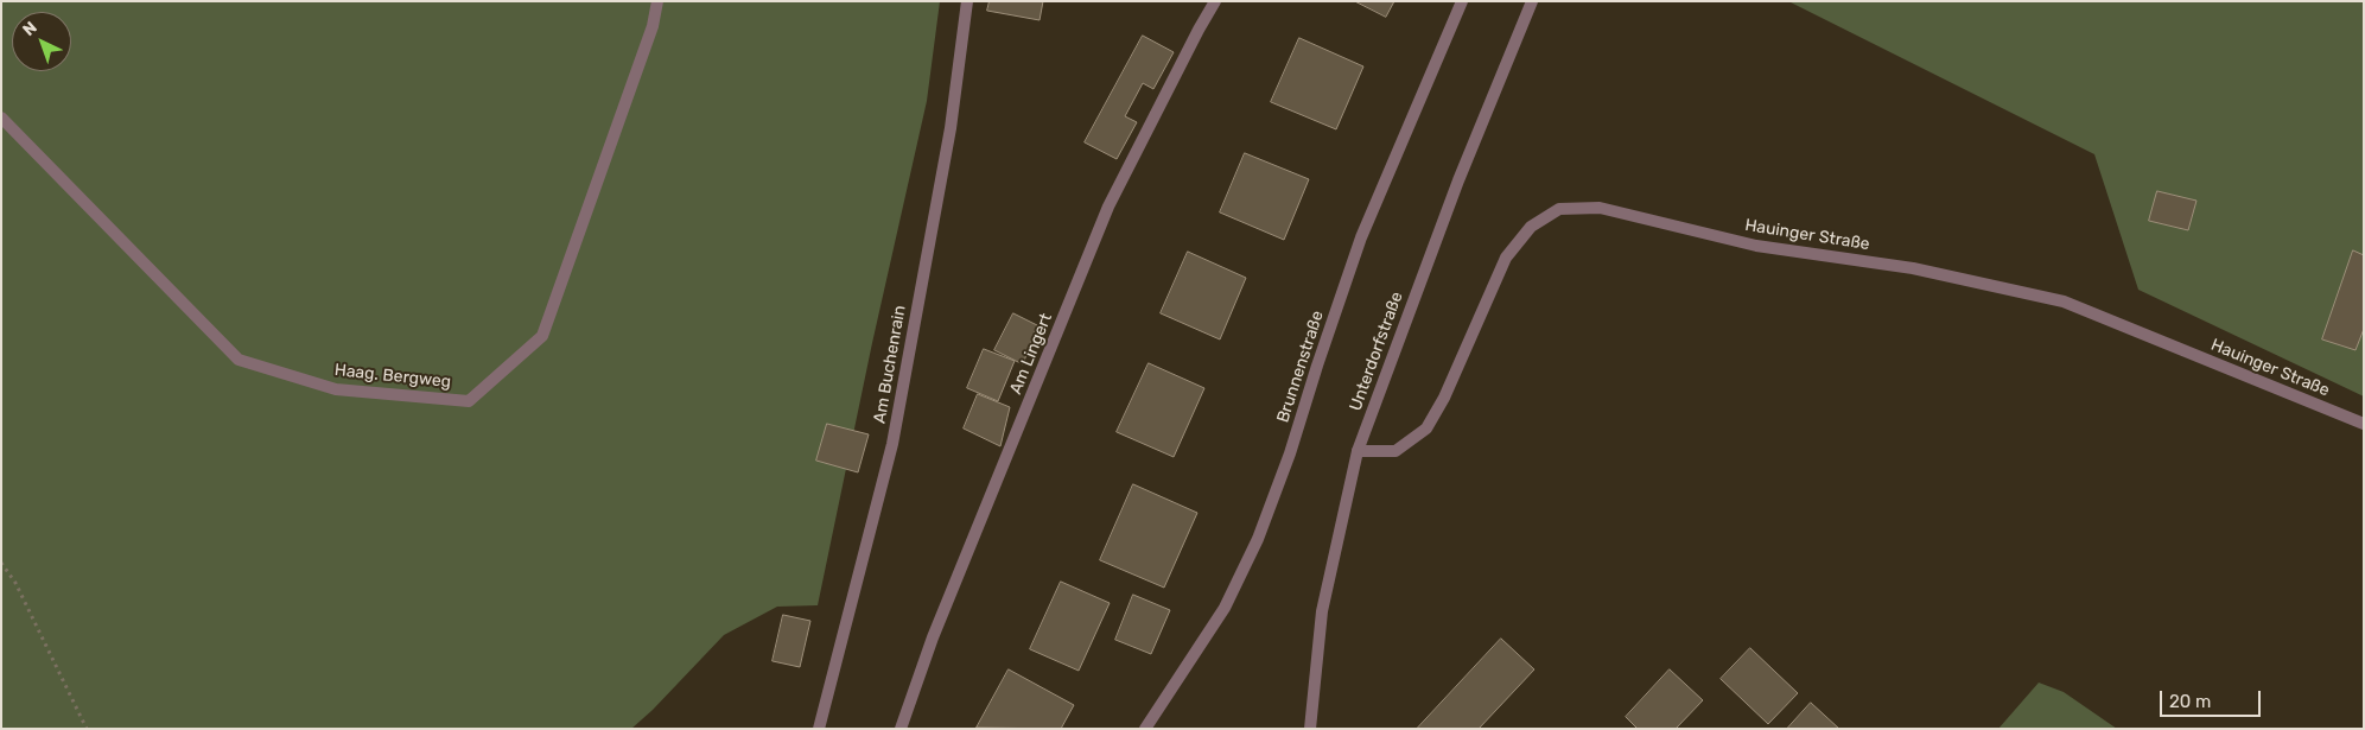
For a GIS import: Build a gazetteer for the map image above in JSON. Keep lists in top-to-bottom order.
{
  "streets": {
    "street": [
      "Hauinger Straße",
      "Unterdorfstraße",
      "Am Lingert",
      "Am Buchenrain",
      "Brunnenstraße",
      "Haag. Bergweg"
    ]
  },
  "crossings": [
    ["Hauinger Straße", "Unterdorfstraße"]
  ],
  "scale_bar": "20 m",
  "north": "top left"
}
